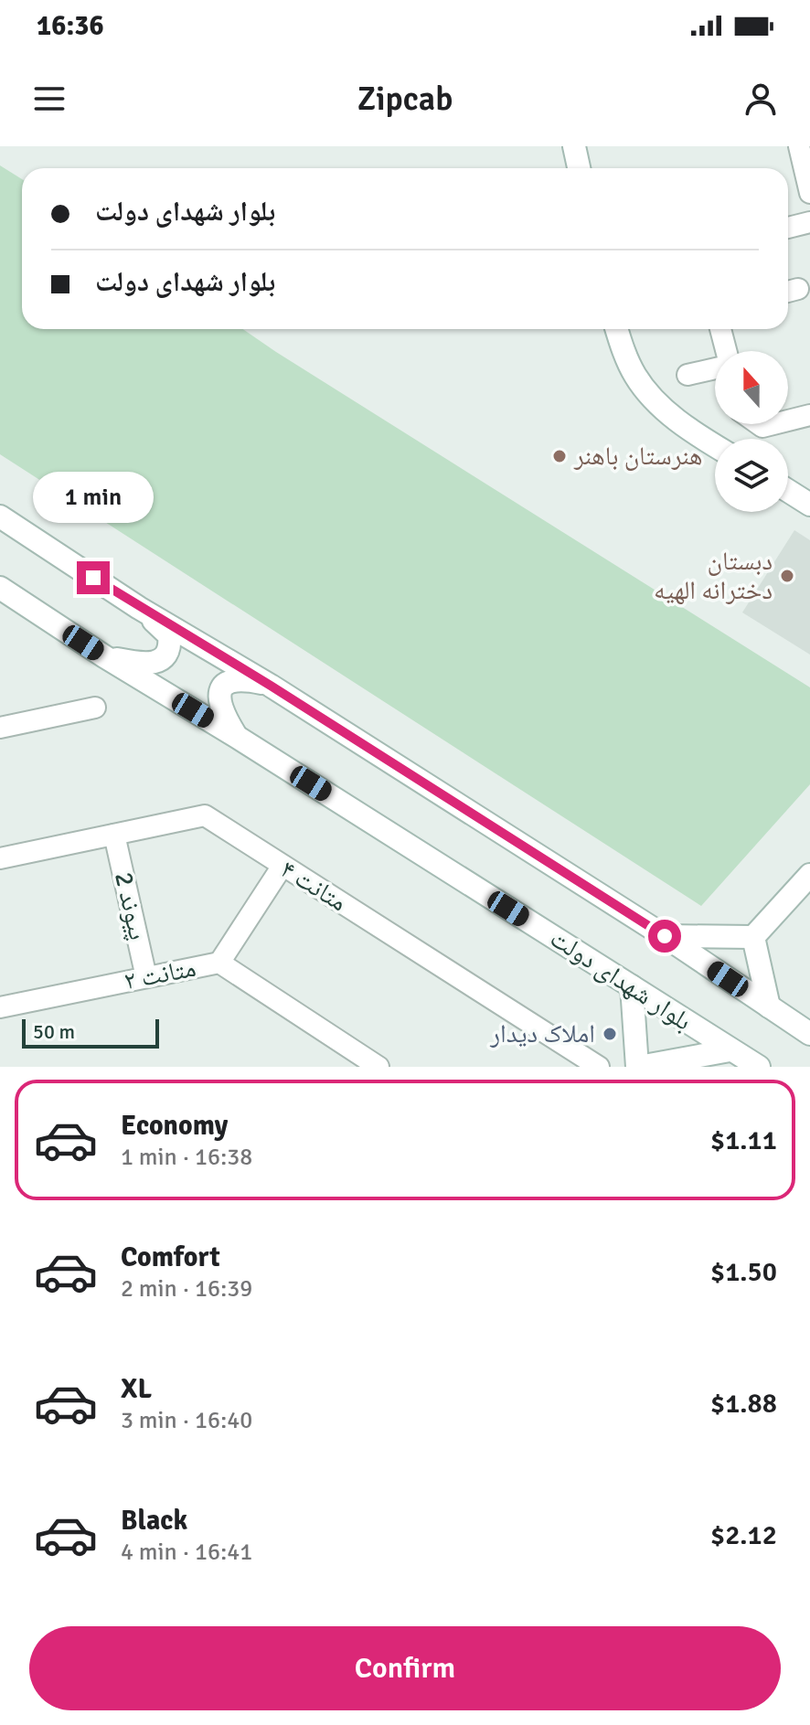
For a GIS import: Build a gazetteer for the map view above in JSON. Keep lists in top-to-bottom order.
{
  "streets": {
    "main road": ["بلوار شهدای دولت"],
    "street": ["متانت ۴", "پیوند 2", "متانت ۲"]
  },
  "crossings": [
    ["متانت ۴", "پیوند 2"],
    ["پیوند 2", "متانت ۲"]
  ],
  "places": ["هنرستان باهنر", "دبستان دخترانه الهیه", "املاک دیدار"],
  "scale_bar": "50 m",
  "north": "top",
  "page": {
    "status": "16:36",
    "header": "Zipcab",
    "banner": ["بلوار شهدای دولت", "بلوار شهدای دولت"],
    "bubble": "1 min",
    "scale": "50 m",
    "list": [
      {
        "name": "Economy",
        "note": "1 min · 16:38",
        "value": "$1.11"
      },
      {
        "name": "Comfort",
        "note": "2 min · 16:39",
        "value": "$1.50"
      },
      {
        "name": "XL",
        "note": "3 min · 16:40",
        "value": "$1.88"
      },
      {
        "name": "Black",
        "note": "4 min · 16:41",
        "value": "$2.12"
      }
    ],
    "buttons": "Confirm"
  }
}
